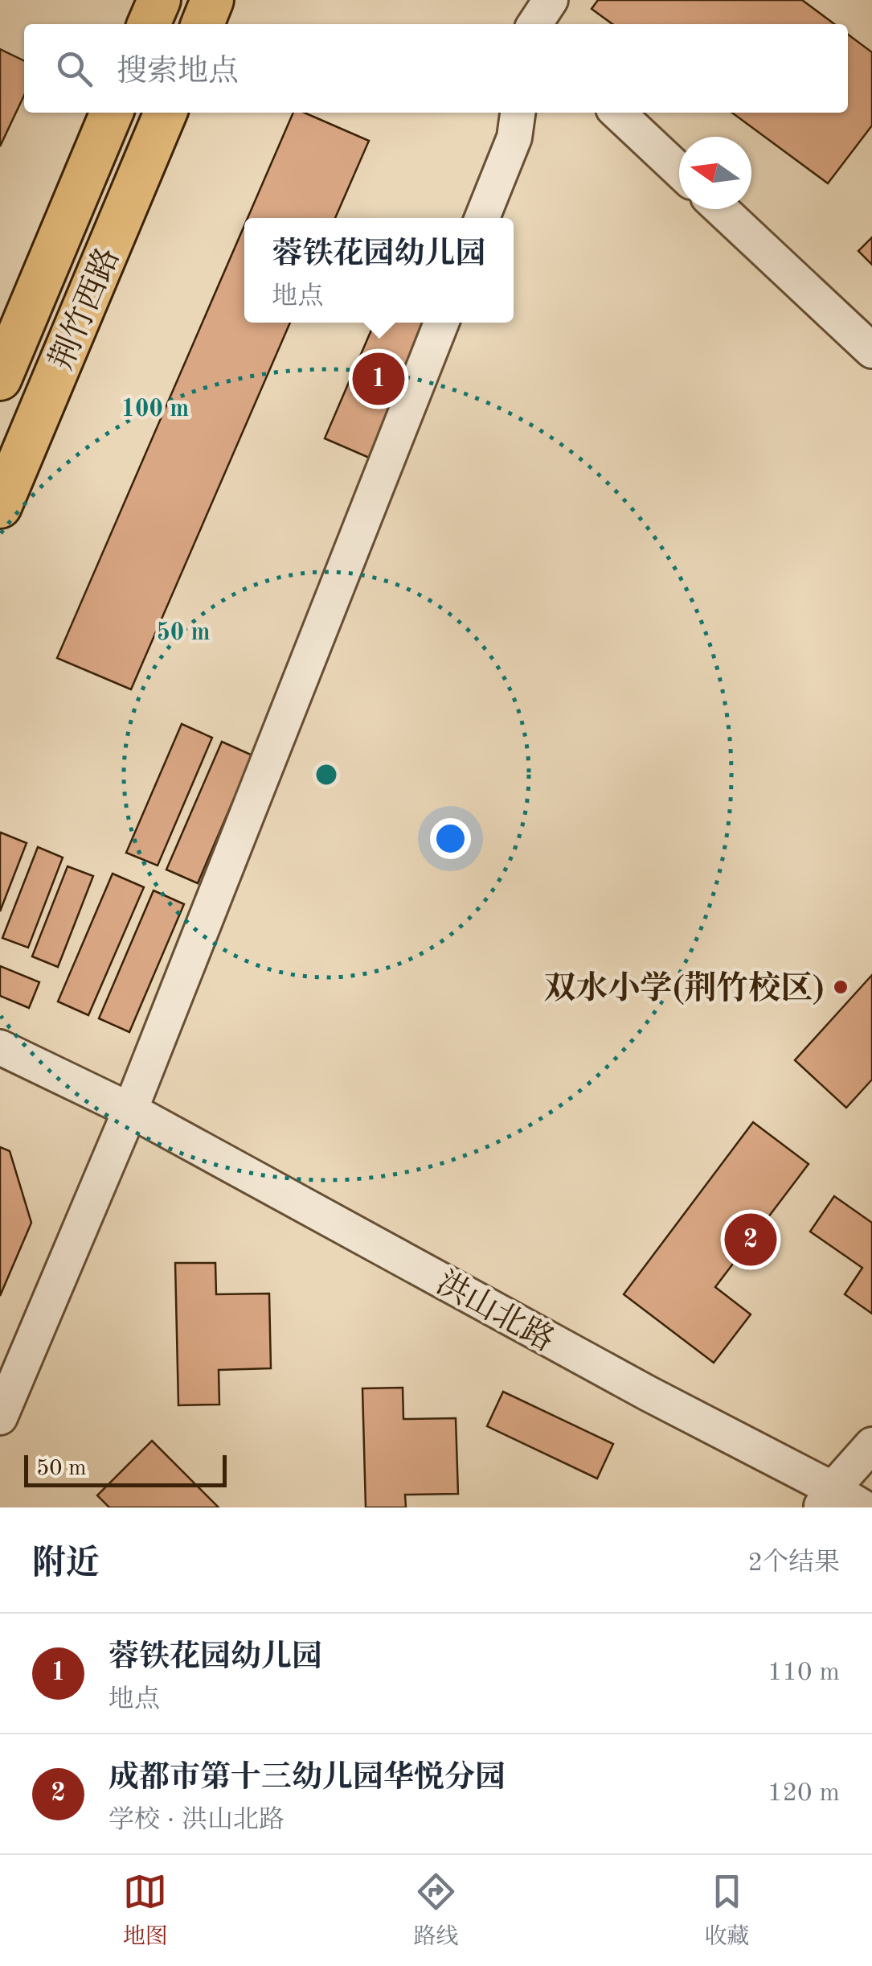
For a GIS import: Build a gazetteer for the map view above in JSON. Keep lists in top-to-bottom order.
{
  "streets": {
    "main road": ["荆竹西路"],
    "street": ["洪山北路"]
  },
  "places": ["双水小学(荆竹校区)"],
  "scale_bar": "50 m",
  "north": "left",
  "page": {
    "search": "搜索地点",
    "popup": ["蓉铁花园幼儿园", "地点"],
    "pins": ["1", "2"],
    "scale": "50 m",
    "heading": ["附近", "2个结果"],
    "list": [
      {
        "mark": "1",
        "name": "蓉铁花园幼儿园",
        "note": "地点",
        "value": "110 m"
      },
      {
        "mark": "2",
        "name": "成都市第十三幼儿园华悦分园",
        "note": "学校 · 洪山北路",
        "value": "120 m"
      }
    ],
    "nav": ["地图", "路线", "收藏"]
  },
  "rings": ["100 m", "50 m"]
}
